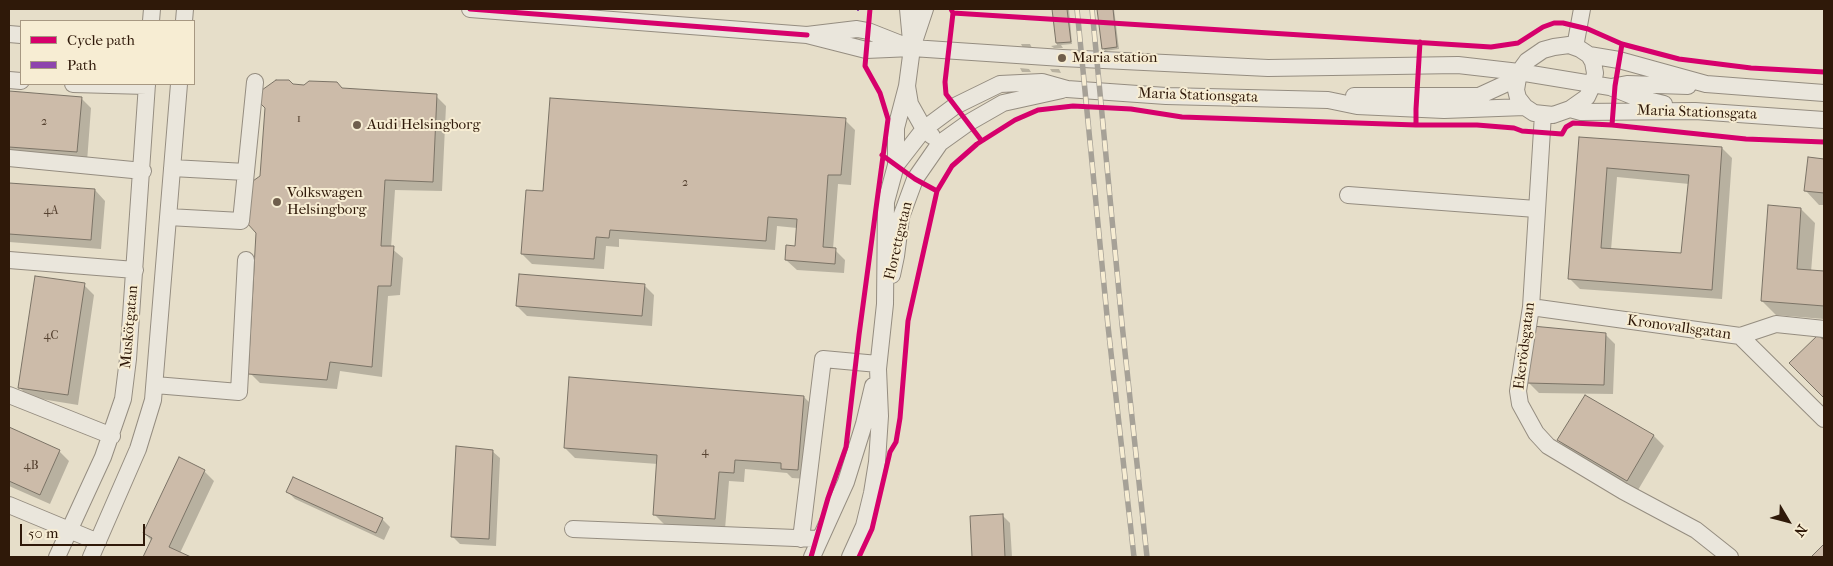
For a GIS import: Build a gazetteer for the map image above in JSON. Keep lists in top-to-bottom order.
{
  "streets": {
    "street": [
      "Maria Stationsgata",
      "Florettgatan",
      "Muskötgatan",
      "Kronovallsgatan",
      "Ekerödsgatan"
    ]
  },
  "crossings": [
    ["Maria Stationsgata", "Florettgatan"],
    ["Maria Stationsgata", "Ekerödsgatan"],
    ["Kronovallsgatan", "Ekerödsgatan"]
  ],
  "places": ["Maria station", "Audi Helsingborg", "Volkswagen Helsingborg"],
  "house_numbers": [
    "1",
    "2",
    "2",
    "4A",
    "4C",
    "4",
    "4B"
  ],
  "legend": ["Cycle path", "Path"],
  "scale_bar": "50 m",
  "north": "bottom right"
}
